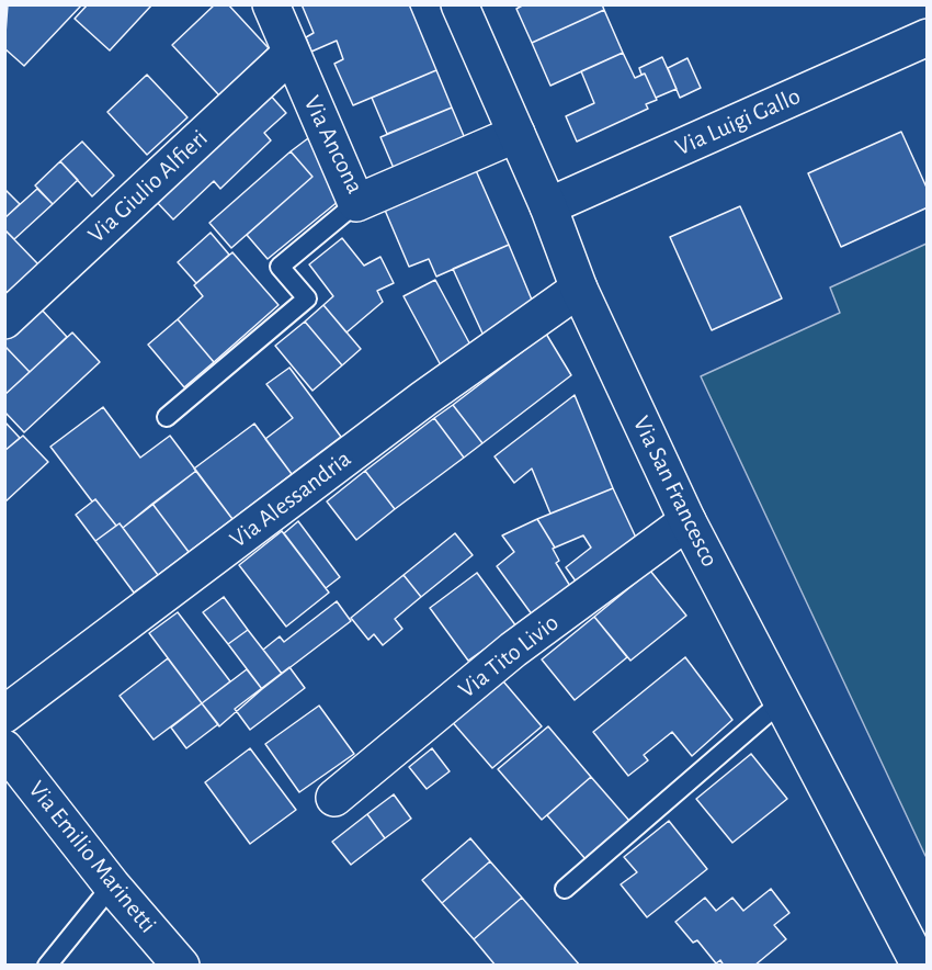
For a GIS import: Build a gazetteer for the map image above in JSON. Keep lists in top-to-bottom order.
{
  "streets": {
    "street": [
      "Via Luigi Gallo",
      "Via Ancona",
      "Via Giulio Alfieri",
      "Via San Francesco",
      "Via Alessandria",
      "Via Tito Livio",
      "Via Emilio Marinetti"
    ]
  },
  "crossings": [
    ["Via Luigi Gallo", "Via San Francesco"],
    ["Via Ancona", "Via Giulio Alfieri"],
    ["Via Ancona", "Via San Francesco"],
    ["Via San Francesco", "Via Alessandria"],
    ["Via San Francesco", "Via Tito Livio"]
  ]
}
